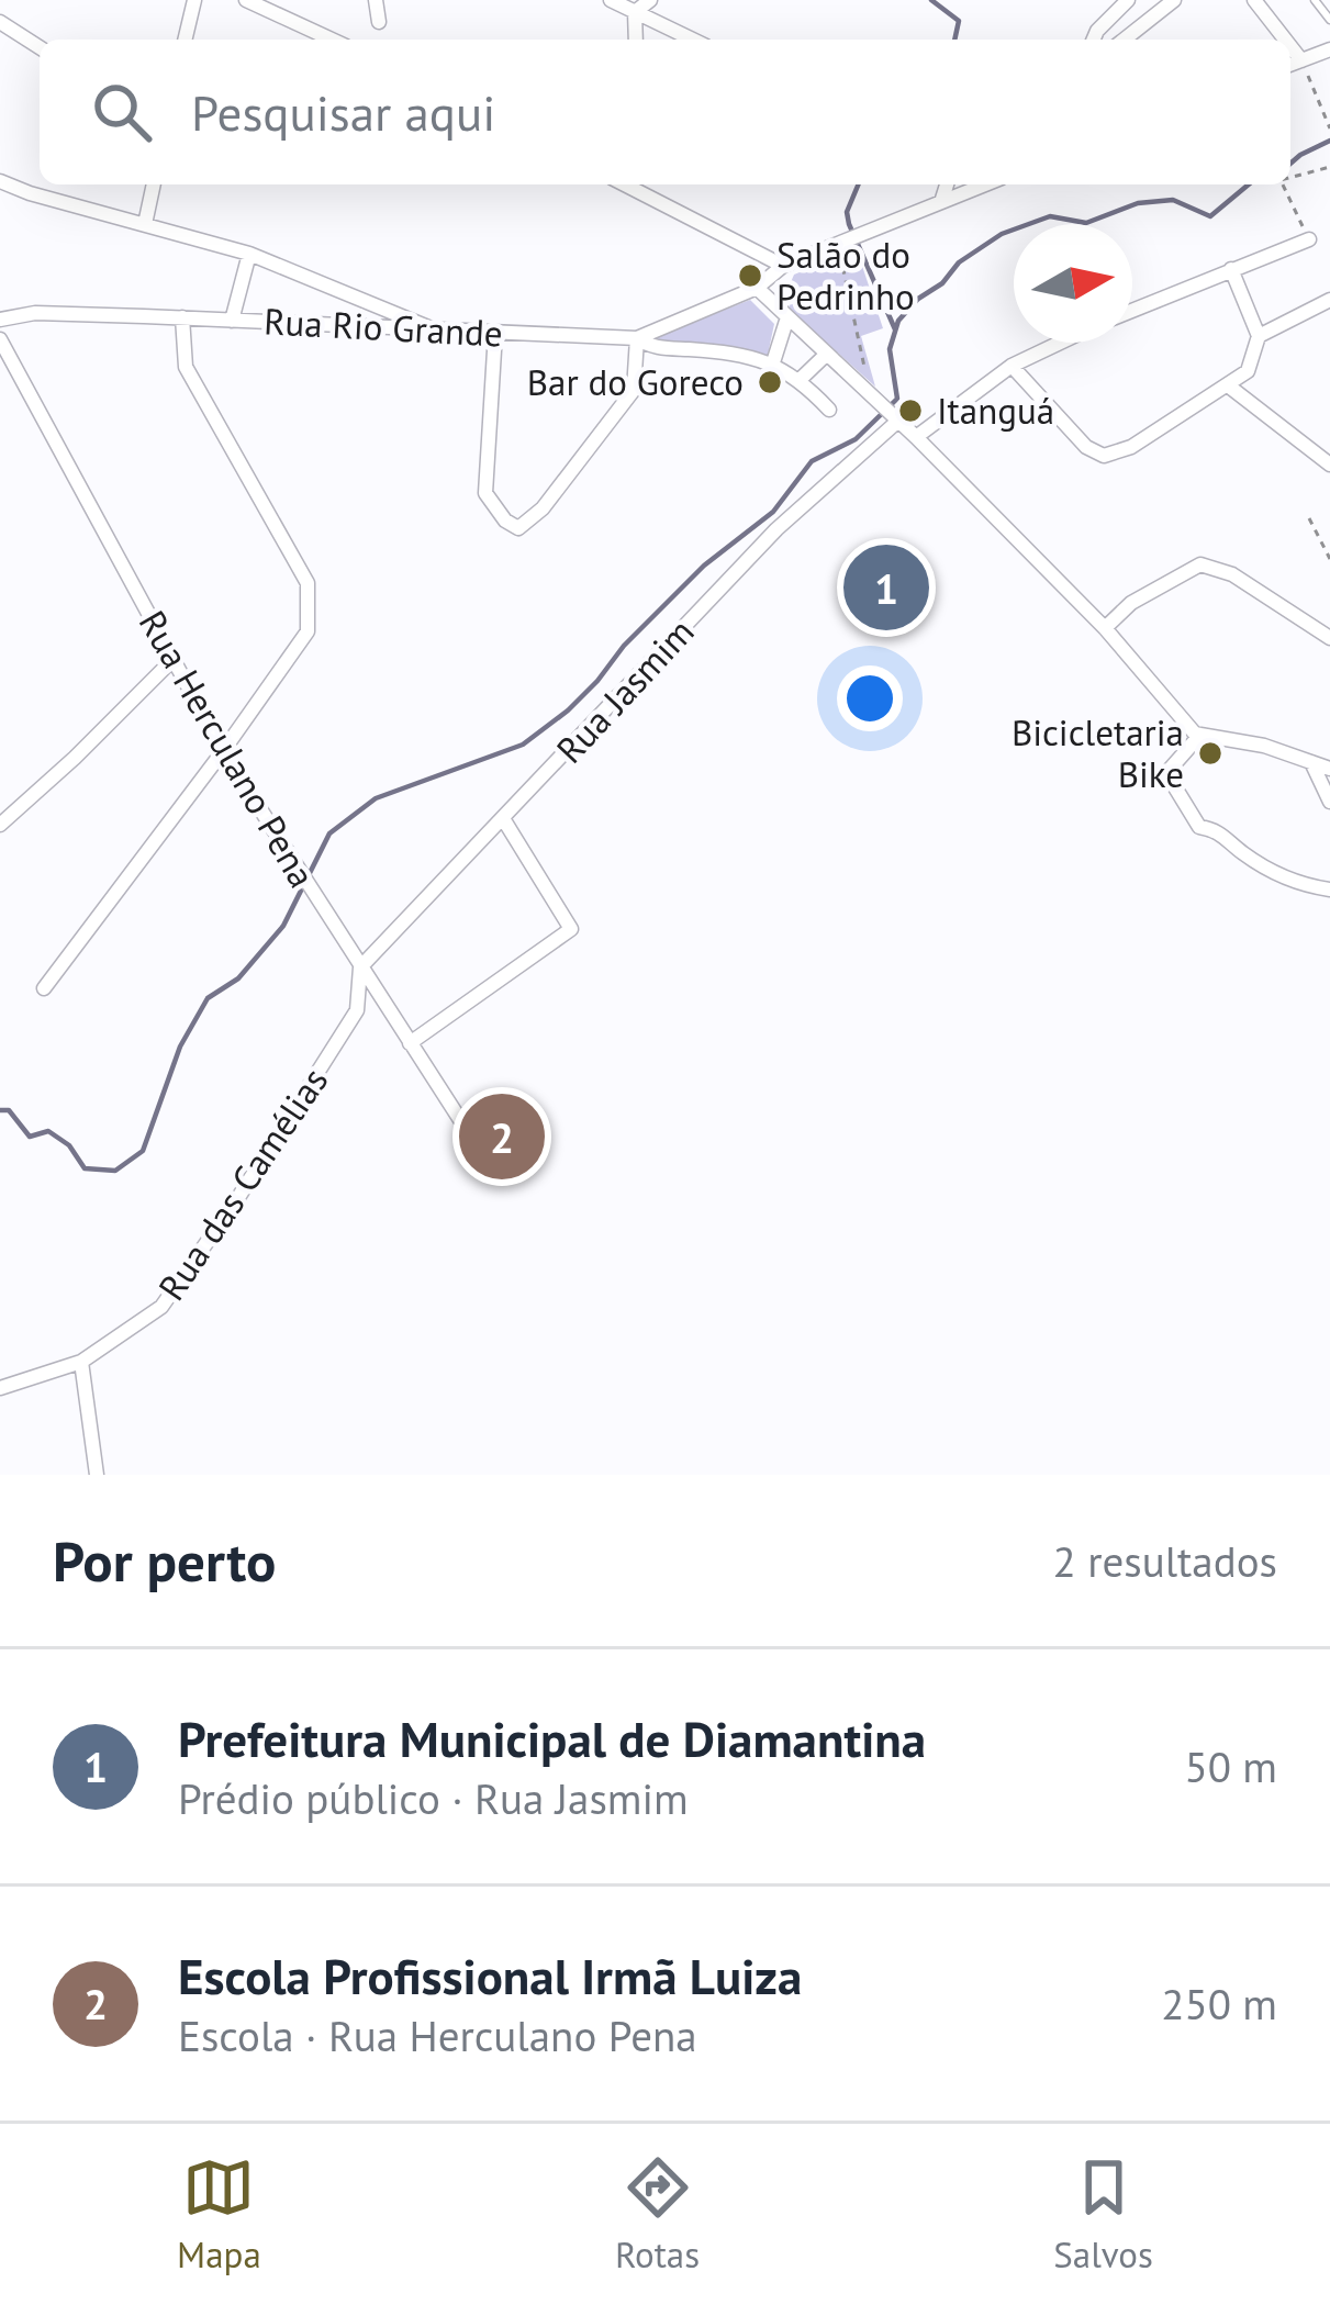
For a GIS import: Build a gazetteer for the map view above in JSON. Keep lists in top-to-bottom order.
{
  "streets": {
    "street": [
      "Rua Rio Grande",
      "Rua Jasmim",
      "Rua Herculano Pena",
      "Rua das Camélias"
    ]
  },
  "crossings": [
    ["Rua Jasmim", "Rua Herculano Pena"],
    ["Rua Jasmim", "Rua das Camélias"],
    ["Rua Herculano Pena", "Rua das Camélias"]
  ],
  "places": [
    "Salão do Pedrinho",
    "Bar do Goreco",
    "Itanguá",
    "Bicicletaria Bike"
  ],
  "north": "right",
  "page": {
    "search": "Pesquisar aqui",
    "pins": ["1", "2"],
    "heading": ["Por perto", "2 resultados"],
    "list": [
      {
        "mark": "1",
        "name": "Prefeitura Municipal de Diamantina",
        "note": "Prédio público · Rua Jasmim",
        "value": "50 m"
      },
      {
        "mark": "2",
        "name": "Escola Profissional Irmã Luiza",
        "note": "Escola · Rua Herculano Pena",
        "value": "250 m"
      }
    ],
    "nav": ["Mapa", "Rotas", "Salvos"]
  }
}
